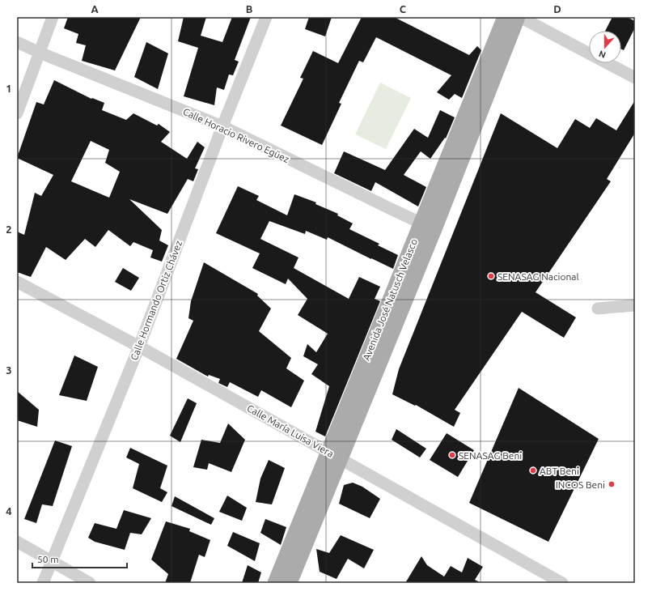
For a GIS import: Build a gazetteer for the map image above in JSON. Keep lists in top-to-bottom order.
{
  "streets": {
    "main road": ["Avenida José Natusch Velasco"],
    "street": ["Calle Horacio Rivero Egüez", "Calle Hormando Ortiz Chávez", "Calle María Luisa Viera"]
  },
  "crossings": [
    ["Calle Horacio Rivero Egüez", "Avenida José Natusch Velasco"],
    ["Calle Horacio Rivero Egüez", "Calle Hormando Ortiz Chávez"],
    ["Avenida José Natusch Velasco", "Calle María Luisa Viera"],
    ["Calle Hormando Ortiz Chávez", "Calle María Luisa Viera"]
  ],
  "places": [
    "SENASAG Nacional",
    "SENASAG Beni",
    "ABT Beni",
    "INCOS Beni"
  ],
  "scale_bar": "50 m",
  "north": "bottom",
  "grid": {
    "columns": [
      "A",
      "B",
      "C",
      "D"
    ],
    "rows": [
      "1",
      "2",
      "3",
      "4"
    ]
  }
}
